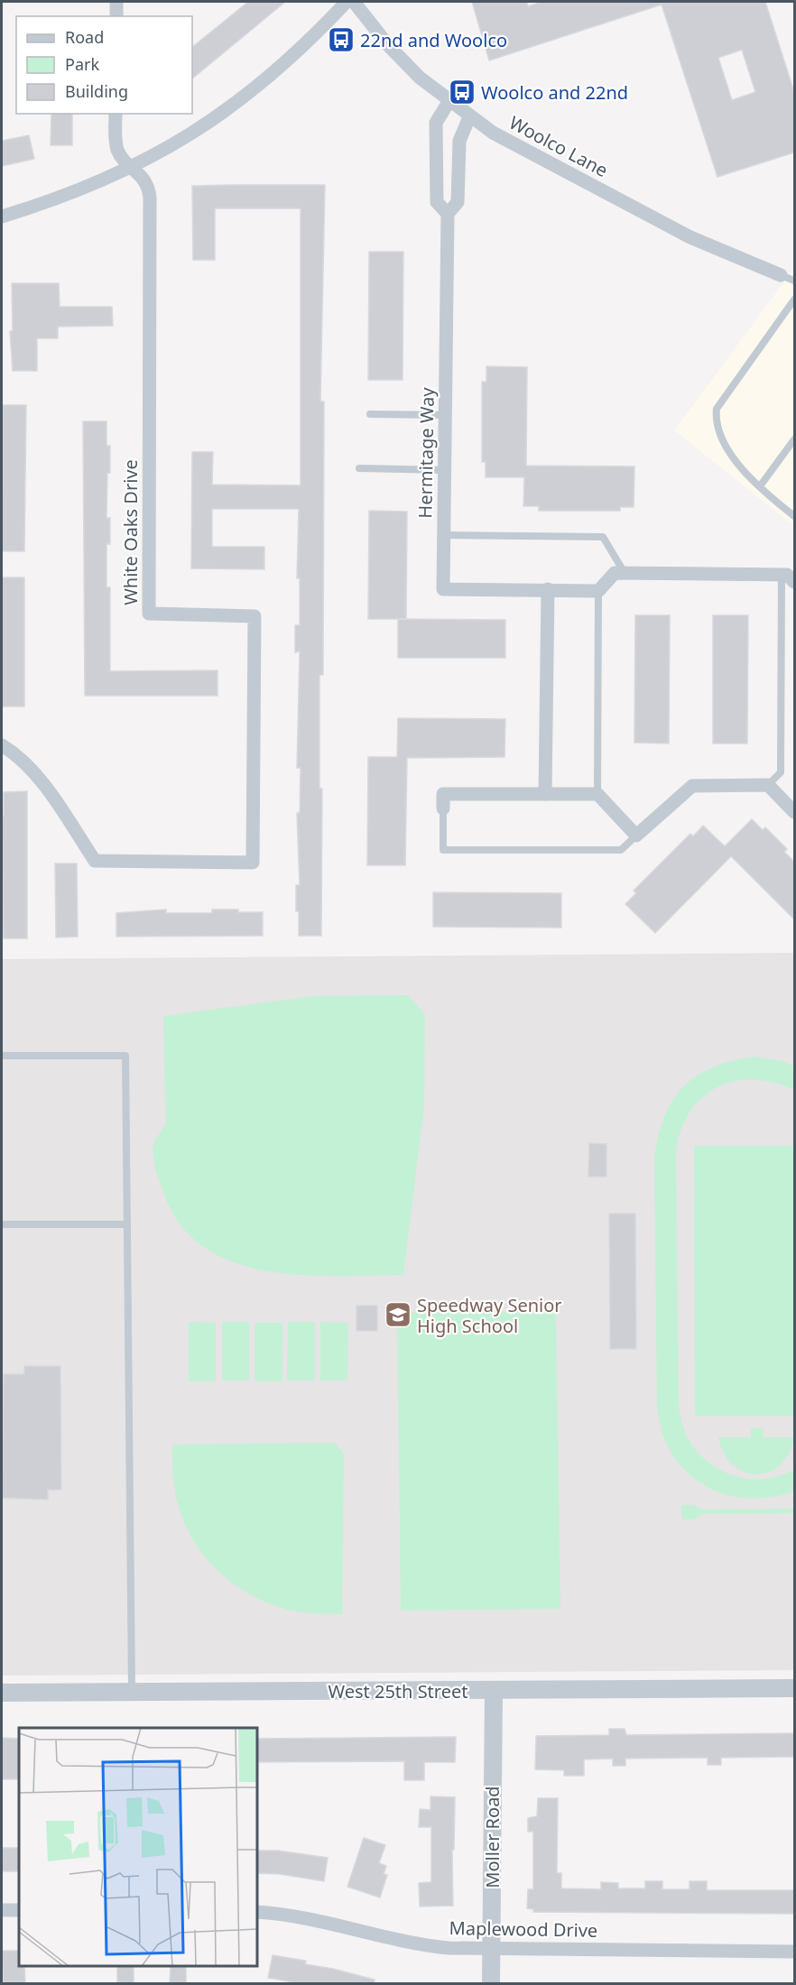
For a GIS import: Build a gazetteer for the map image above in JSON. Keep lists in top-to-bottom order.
{
  "streets": {
    "street": [
      "Woolco Lane",
      "Hermitage Way",
      "White Oaks Drive",
      "West 25th Street",
      "Moller Road",
      "Maplewood Drive"
    ]
  },
  "crossings": [
    ["Woolco Lane", "Hermitage Way"],
    ["West 25th Street", "Moller Road"],
    ["Moller Road", "Maplewood Drive"]
  ],
  "places": {
    "bus stop": ["22nd and Woolco", "Woolco and 22nd"],
    "school or university": ["Speedway Senior High School"]
  },
  "legend": ["Road", "Park", "Building"]
}
